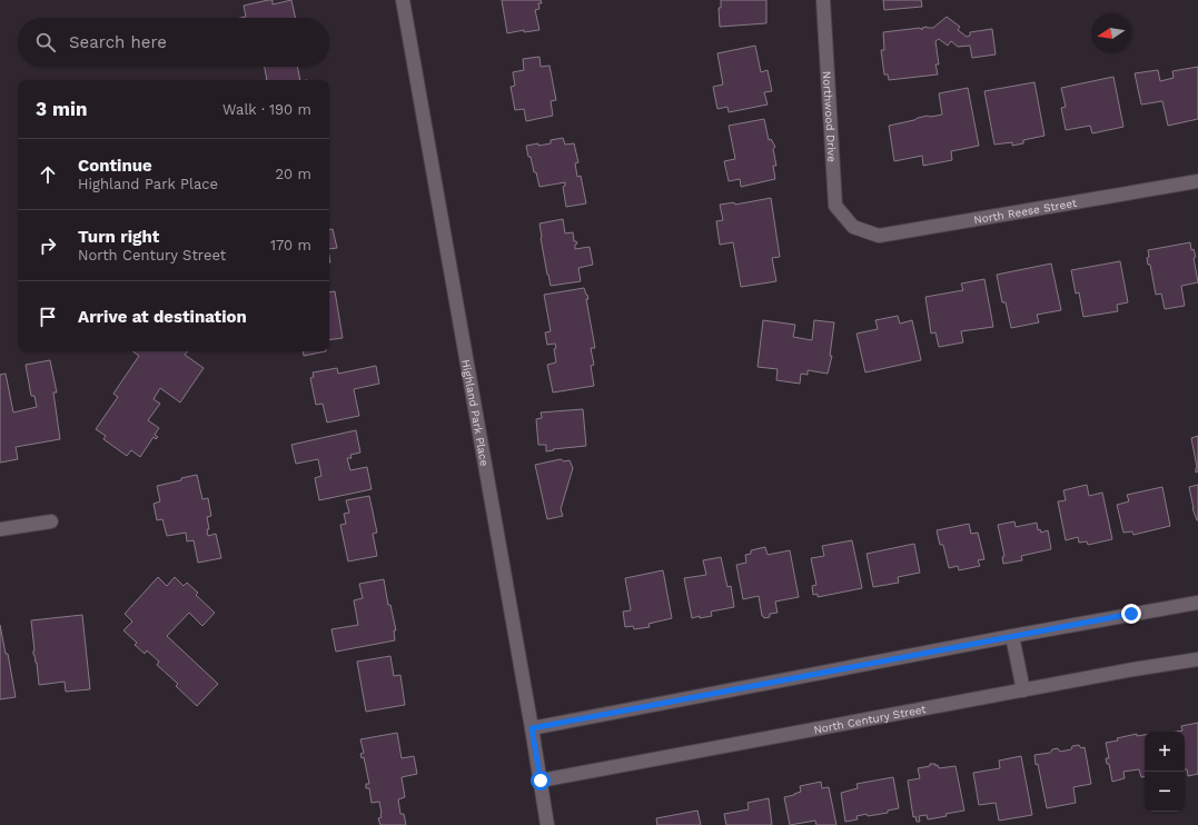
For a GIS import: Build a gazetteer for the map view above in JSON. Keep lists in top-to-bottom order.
{
  "streets": {
    "street": [
      "Northwood Drive",
      "North Reese Street",
      "Highland Park Place",
      "North Century Street"
    ]
  },
  "crossings": [
    ["Northwood Drive", "North Reese Street"],
    ["Highland Park Place", "North Century Street"]
  ],
  "north": "left",
  "page": {
    "search": "Search here",
    "heading": ["3 min", "Walk · 190 m"],
    "list": [
      ["Continue", "Highland Park Place", "20 m"],
      ["Turn right", "North Century Street", "170 m"],
      "Arrive at destination"
    ],
    "map_buttons": ["+", "−"]
  }
}
